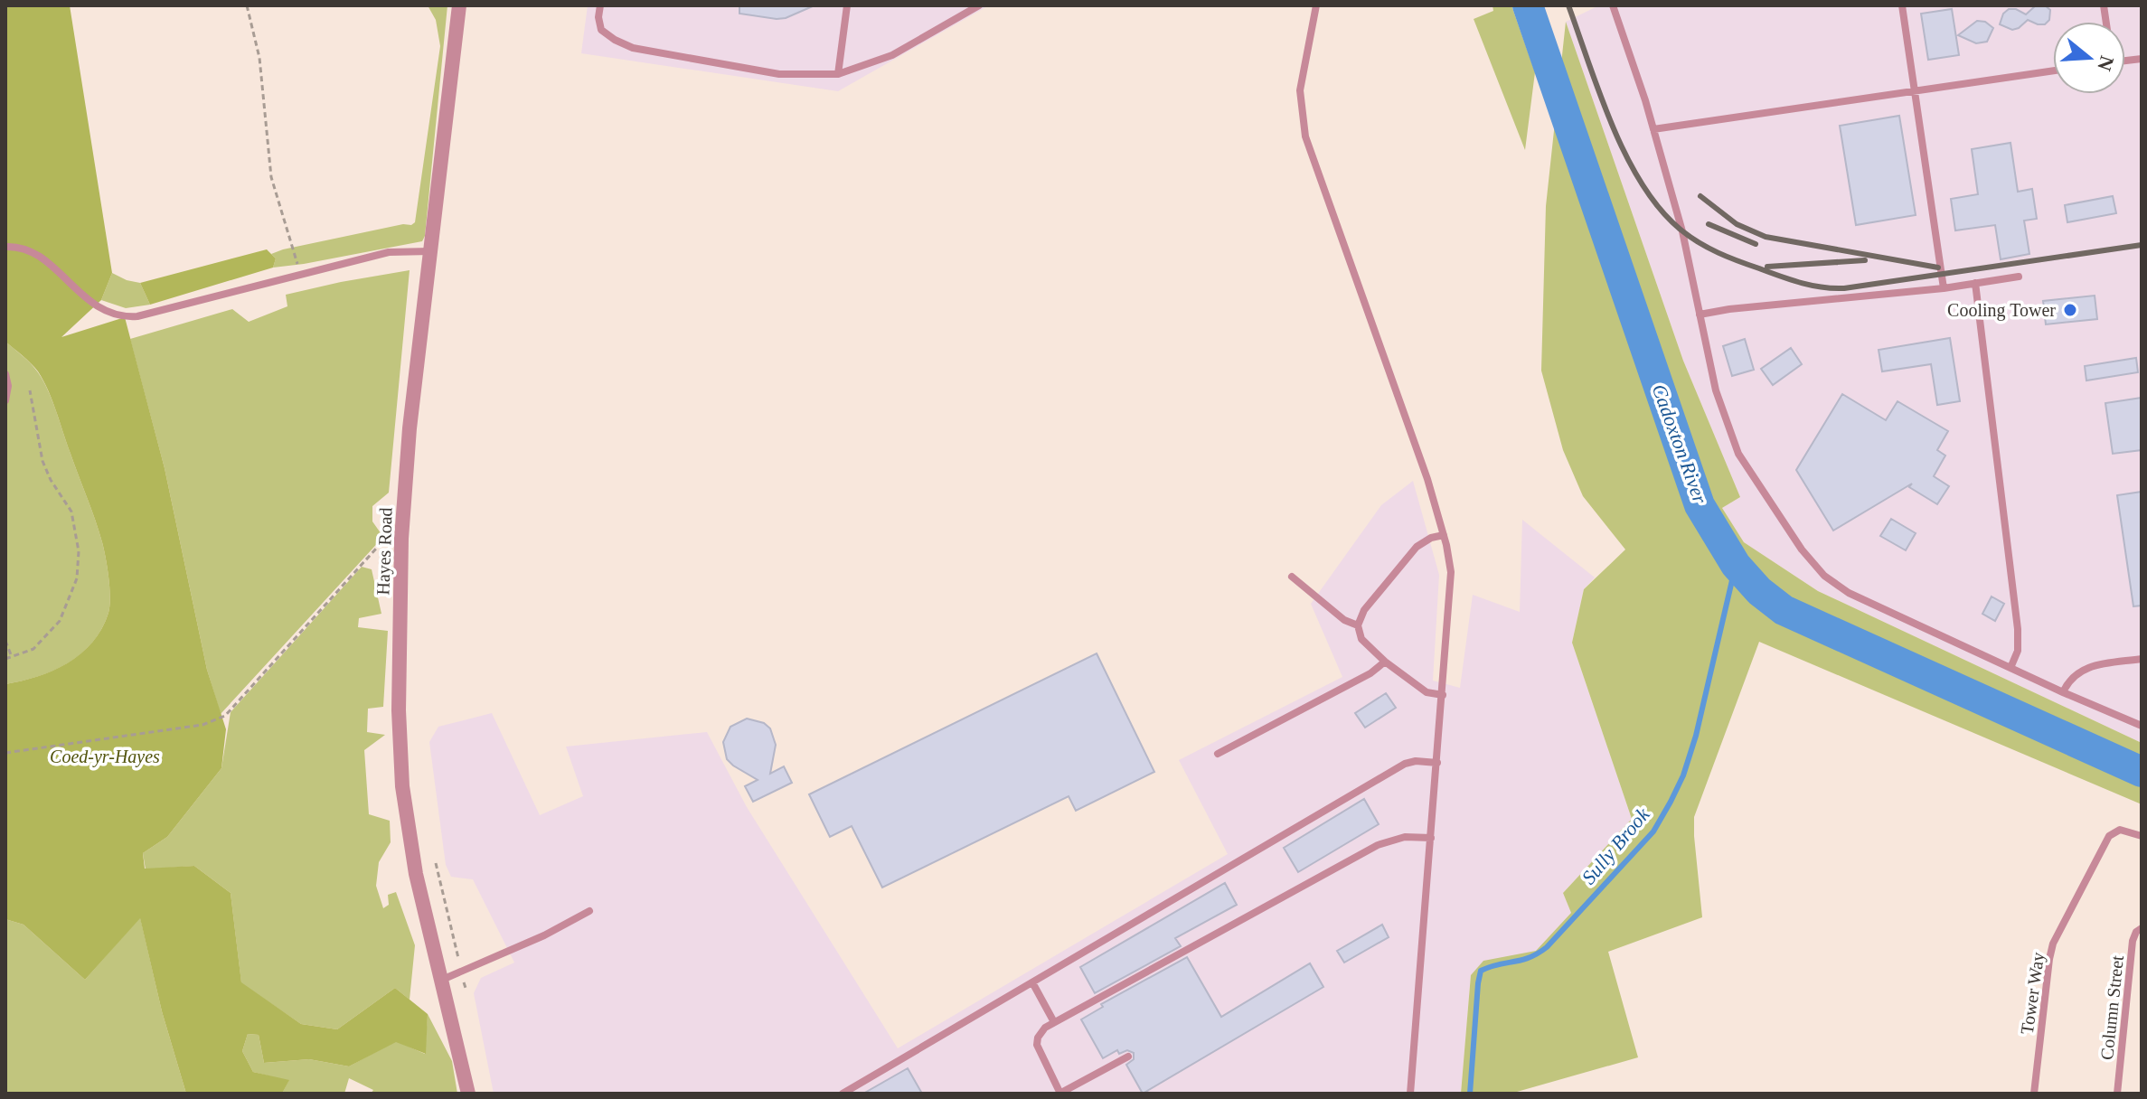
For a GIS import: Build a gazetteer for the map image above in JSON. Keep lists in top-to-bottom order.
{
  "streets": {
    "street": ["Hayes Road"],
    "lane": ["Tower Way", "Column Street"]
  },
  "water": ["Cadoxton River", "Sully Brook"],
  "parks": ["Coed-yr-Hayes"],
  "places": ["Cooling Tower"],
  "north": "right"
}
